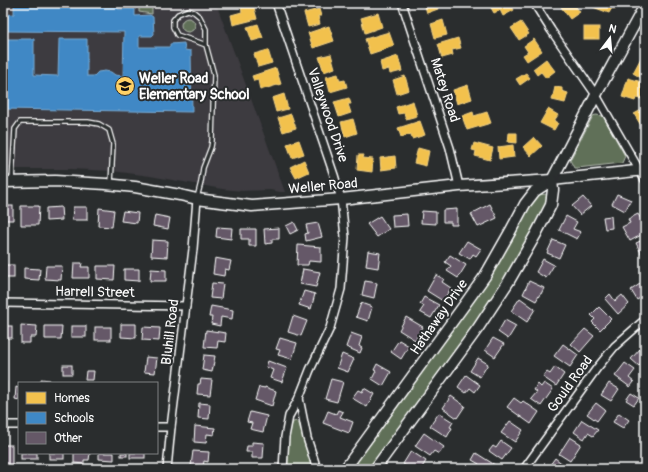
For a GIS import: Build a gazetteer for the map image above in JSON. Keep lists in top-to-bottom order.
{
  "streets": {
    "street": [
      "Matey Road",
      "Valleywood Drive",
      "Weller Road",
      "Harrell Street",
      "Hathaway Drive",
      "Bluhill Road",
      "Gould Road"
    ]
  },
  "crossings": [
    ["Matey Road", "Weller Road"],
    ["Valleywood Drive", "Weller Road"],
    ["Weller Road", "Hathaway Drive"],
    ["Weller Road", "Bluhill Road"],
    ["Harrell Street", "Bluhill Road"]
  ],
  "places": {
    "school or university": ["Weller Road Elementary School"]
  },
  "legend": ["Homes", "Schools", "Other"],
  "north": "top"
}
